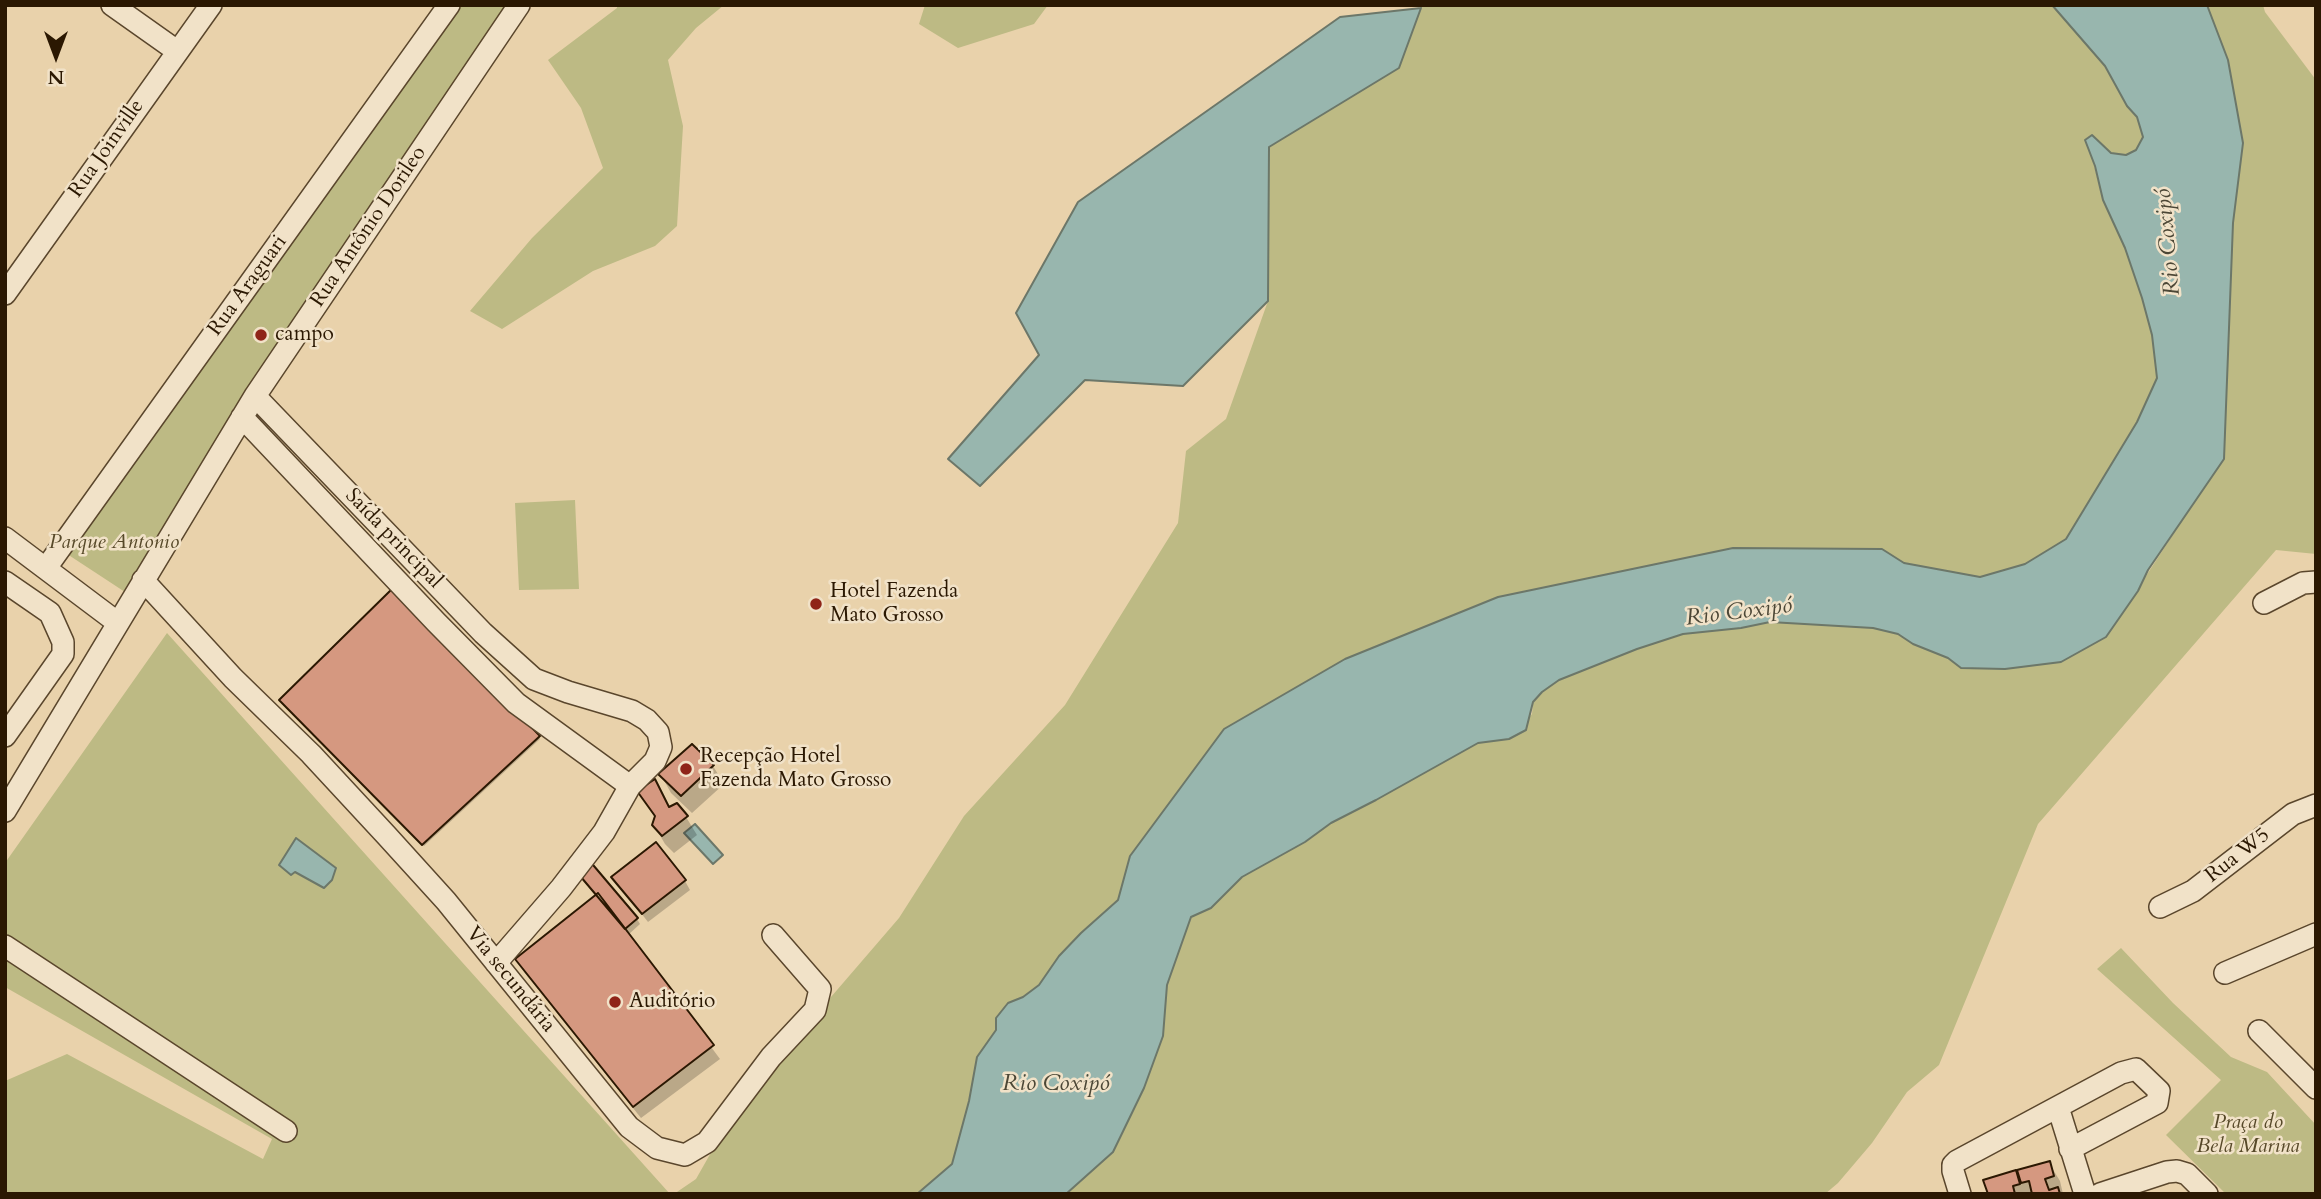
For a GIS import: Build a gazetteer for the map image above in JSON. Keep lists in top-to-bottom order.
{
  "streets": {
    "street": [
      "Rua Joinville",
      "Rua Antônio Dorileo",
      "Rua Araguari",
      "Saída principal",
      "Rua W5",
      "Via secundária"
    ]
  },
  "crossings": [
    ["Rua Antônio Dorileo", "Saída principal"],
    ["Rua Antônio Dorileo", "Via secundária"]
  ],
  "water": ["Rio Coxipó"],
  "parks": ["Parque Antonio", "Praça do Bela Marina"],
  "places": [
    "campo",
    "Hotel Fazenda Mato Grosso",
    "Recepção Hotel Fazenda Mato Grosso",
    "Auditório"
  ],
  "north": "bottom"
}
